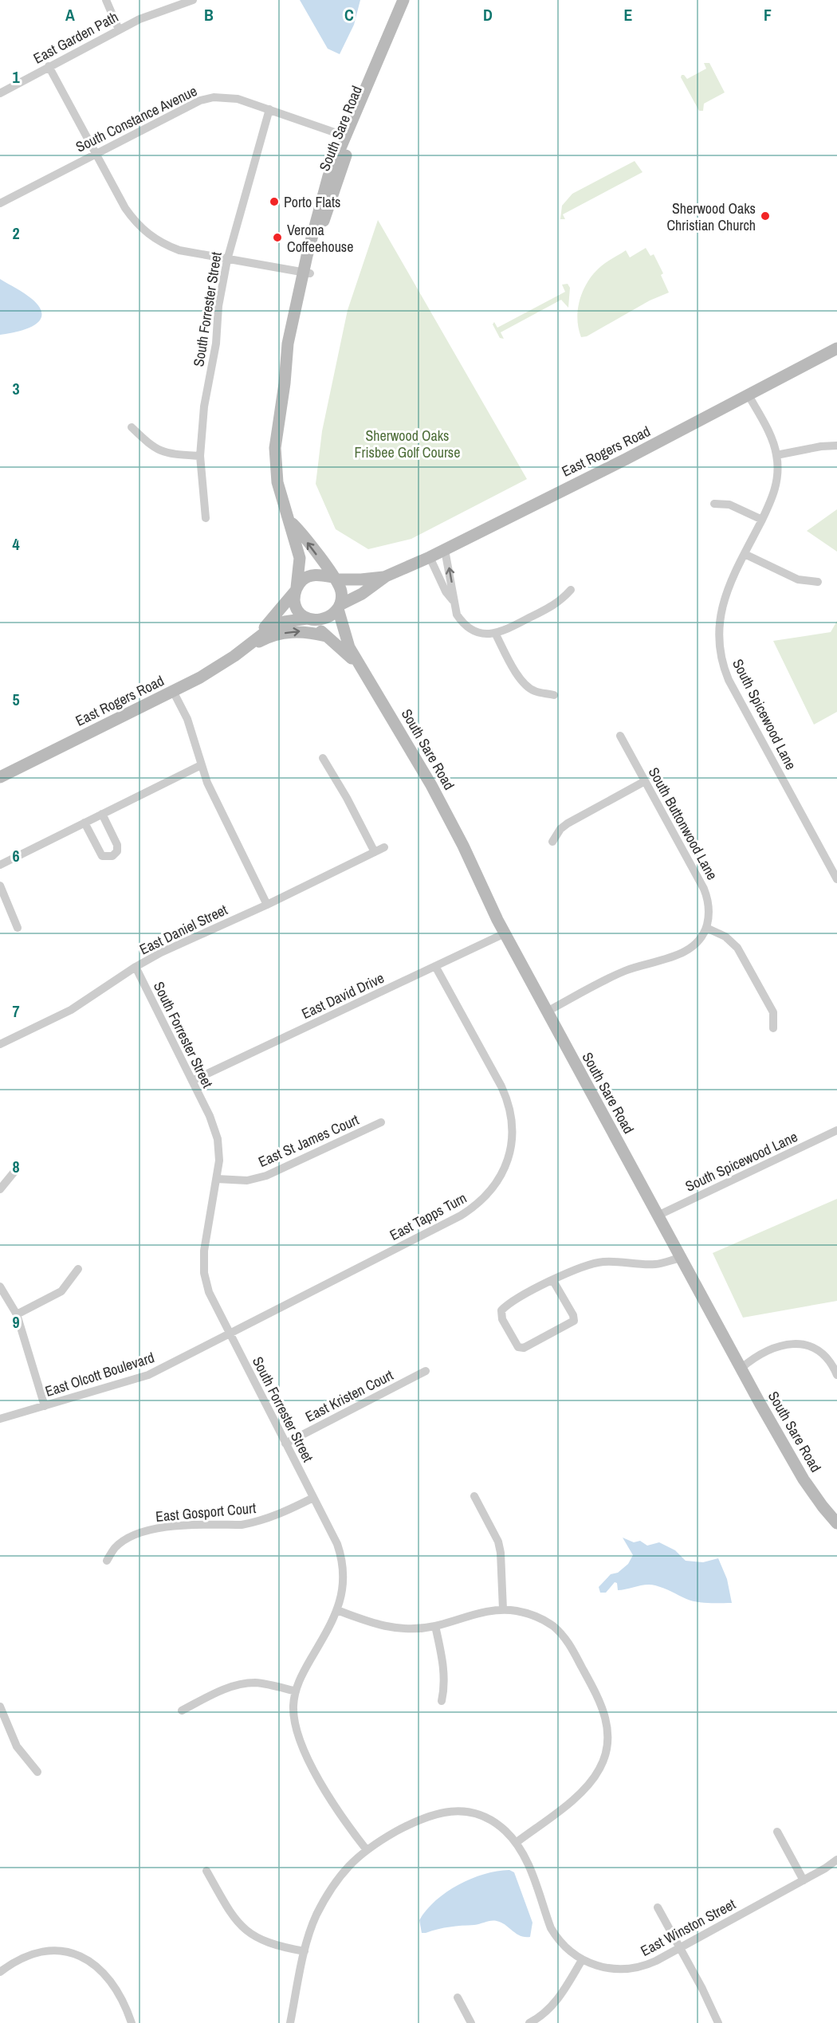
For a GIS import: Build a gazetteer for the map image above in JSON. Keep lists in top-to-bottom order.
{
  "streets": {
    "main road": ["South Sare Road", "East Rogers Road"],
    "street": [
      "East Garden Path",
      "South Constance Avenue",
      "South Forrester Street",
      "South Spicewood Lane",
      "South Buttonwood Lane",
      "East Daniel Street",
      "East David Drive",
      "East St James Court",
      "East Tapps Turn",
      "East Olcott Boulevard",
      "East Kristen Court",
      "East Gosport Court",
      "East Winston Street"
    ]
  },
  "crossings": [
    ["South Constance Avenue", "South Sare Road"],
    ["South Constance Avenue", "South Forrester Street"],
    ["South Sare Road", "East Rogers Road"],
    ["South Sare Road", "South Spicewood Lane"],
    ["South Sare Road", "East David Drive"],
    ["South Forrester Street", "East Daniel Street"],
    ["South Forrester Street", "East David Drive"],
    ["South Forrester Street", "East St James Court"],
    ["South Forrester Street", "East Tapps Turn"],
    ["South Forrester Street", "East Olcott Boulevard"],
    ["South Forrester Street", "East Kristen Court"],
    ["South Forrester Street", "East Gosport Court"],
    ["South Forrester Street", "East Winston Street"],
    ["East Rogers Road", "South Spicewood Lane"],
    ["East David Drive", "East Tapps Turn"],
    ["East Tapps Turn", "East Olcott Boulevard"]
  ],
  "parks": ["Sherwood Oaks Frisbee Golf Course"],
  "places": ["Porto Flats", "Sherwood Oaks Christian Church", "Verona Coffeehouse"],
  "grid": {
    "columns": [
      "A",
      "B",
      "C",
      "D",
      "E",
      "F"
    ],
    "rows": [
      "1",
      "2",
      "3",
      "4",
      "5",
      "6",
      "7",
      "8",
      "9"
    ]
  }
}
